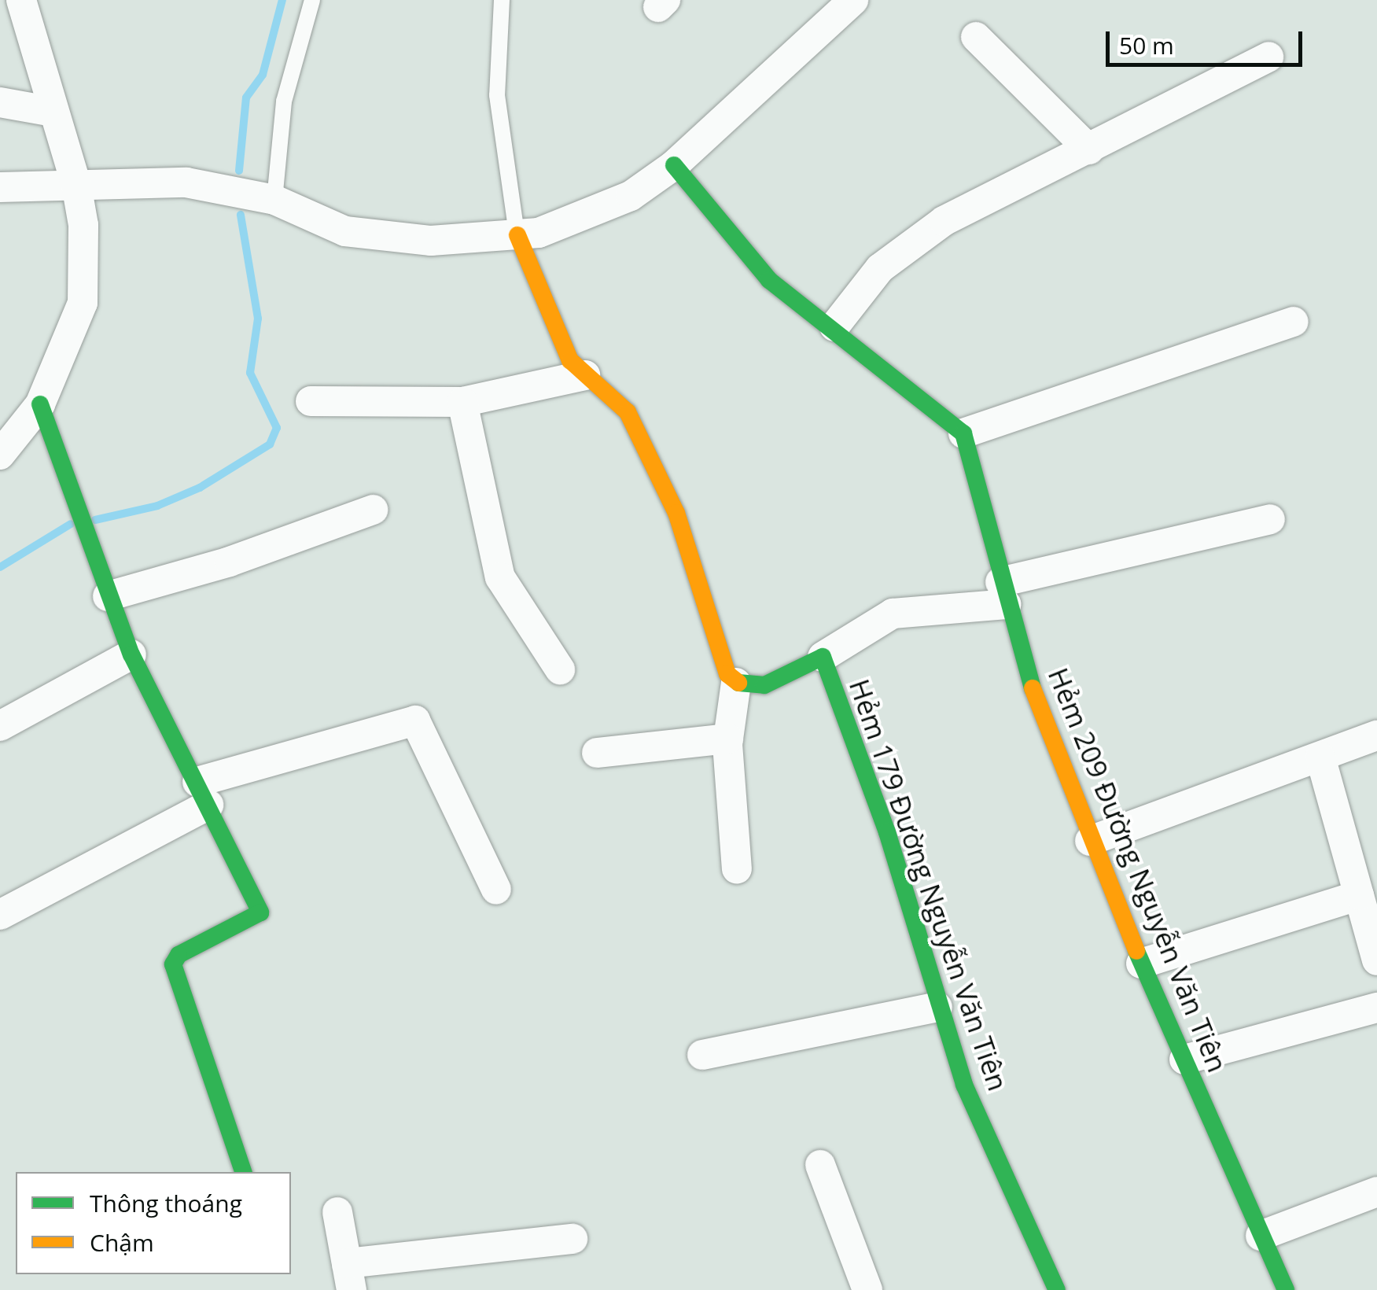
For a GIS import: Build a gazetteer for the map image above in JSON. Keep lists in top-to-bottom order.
{
  "streets": {
    "street": ["Hẻm 209 Đường Nguyễn Văn Tiên", "Hẻm 179 Đường Nguyễn Văn Tiên"]
  },
  "legend": ["Thông thoáng", "Chậm"],
  "scale_bar": "50 m"
}
